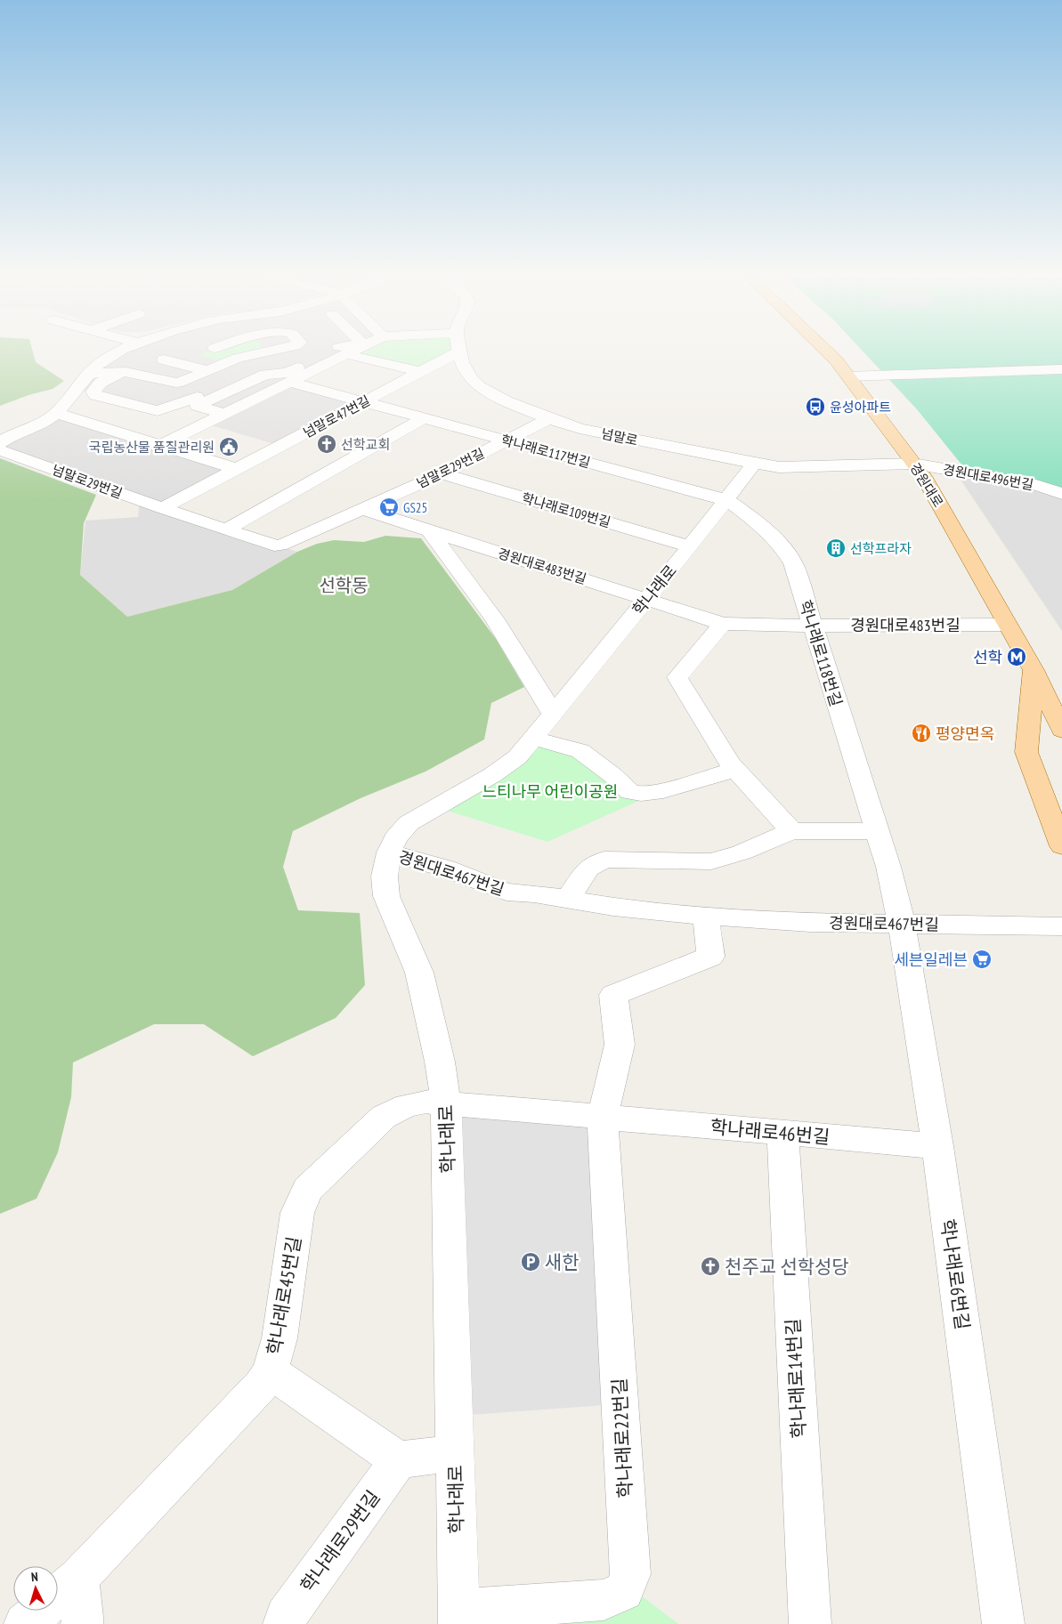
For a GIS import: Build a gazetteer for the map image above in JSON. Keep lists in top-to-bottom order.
{
  "streets": {
    "main road": ["경원대로"],
    "street": [
      "넘말로47번길",
      "넘말로",
      "학나래로117번길",
      "넘말로29번길",
      "경원대로496번길",
      "학나래로109번길",
      "경원대로483번길",
      "학나래로",
      "학나래로118번길",
      "경원대로467번길",
      "학나래로46번길",
      "학나래로6번길",
      "학나래로45번길",
      "학나래로14번길",
      "학나래로22번길",
      "학나래로29번길"
    ]
  },
  "crossings": [
    ["넘말로47번길", "넘말로"],
    ["넘말로47번길", "학나래로117번길"],
    ["넘말로47번길", "넘말로29번길"],
    ["넘말로", "넘말로29번길"],
    ["넘말로", "경원대로496번길"],
    ["넘말로", "경원대로"],
    ["넘말로", "학나래로"],
    ["학나래로117번길", "넘말로29번길"],
    ["학나래로117번길", "학나래로"],
    ["학나래로117번길", "학나래로118번길"],
    ["넘말로29번길", "학나래로109번길"],
    ["넘말로29번길", "경원대로483번길"],
    ["경원대로496번길", "경원대로"],
    ["경원대로", "경원대로483번길"],
    ["학나래로109번길", "학나래로"],
    ["경원대로483번길", "학나래로"],
    ["경원대로483번길", "학나래로118번길"],
    ["학나래로", "학나래로118번길"],
    ["학나래로", "경원대로467번길"],
    ["학나래로", "학나래로46번길"],
    ["학나래로", "학나래로45번길"],
    ["학나래로", "학나래로22번길"],
    ["학나래로118번길", "경원대로467번길"],
    ["학나래로118번길", "학나래로6번길"],
    ["경원대로467번길", "학나래로6번길"],
    ["학나래로46번길", "학나래로6번길"],
    ["학나래로46번길", "학나래로45번길"],
    ["학나래로46번길", "학나래로14번길"],
    ["학나래로46번길", "학나래로22번길"]
  ],
  "districts": ["선학동"],
  "parks": ["느티나무 어린이공원"],
  "places": {
    "bus stop": ["윤성아파트"],
    "church": ["선학교회", "천주교 선학성당"],
    "public building": ["국립농산물 품질관리원"],
    "supermarket": ["GS25", "세븐일레븐"],
    "building": ["선학프라자"],
    "metro station": ["선학"],
    "restaurant": ["평양면옥"],
    "parking": ["새한"]
  },
  "north": "top"
}
